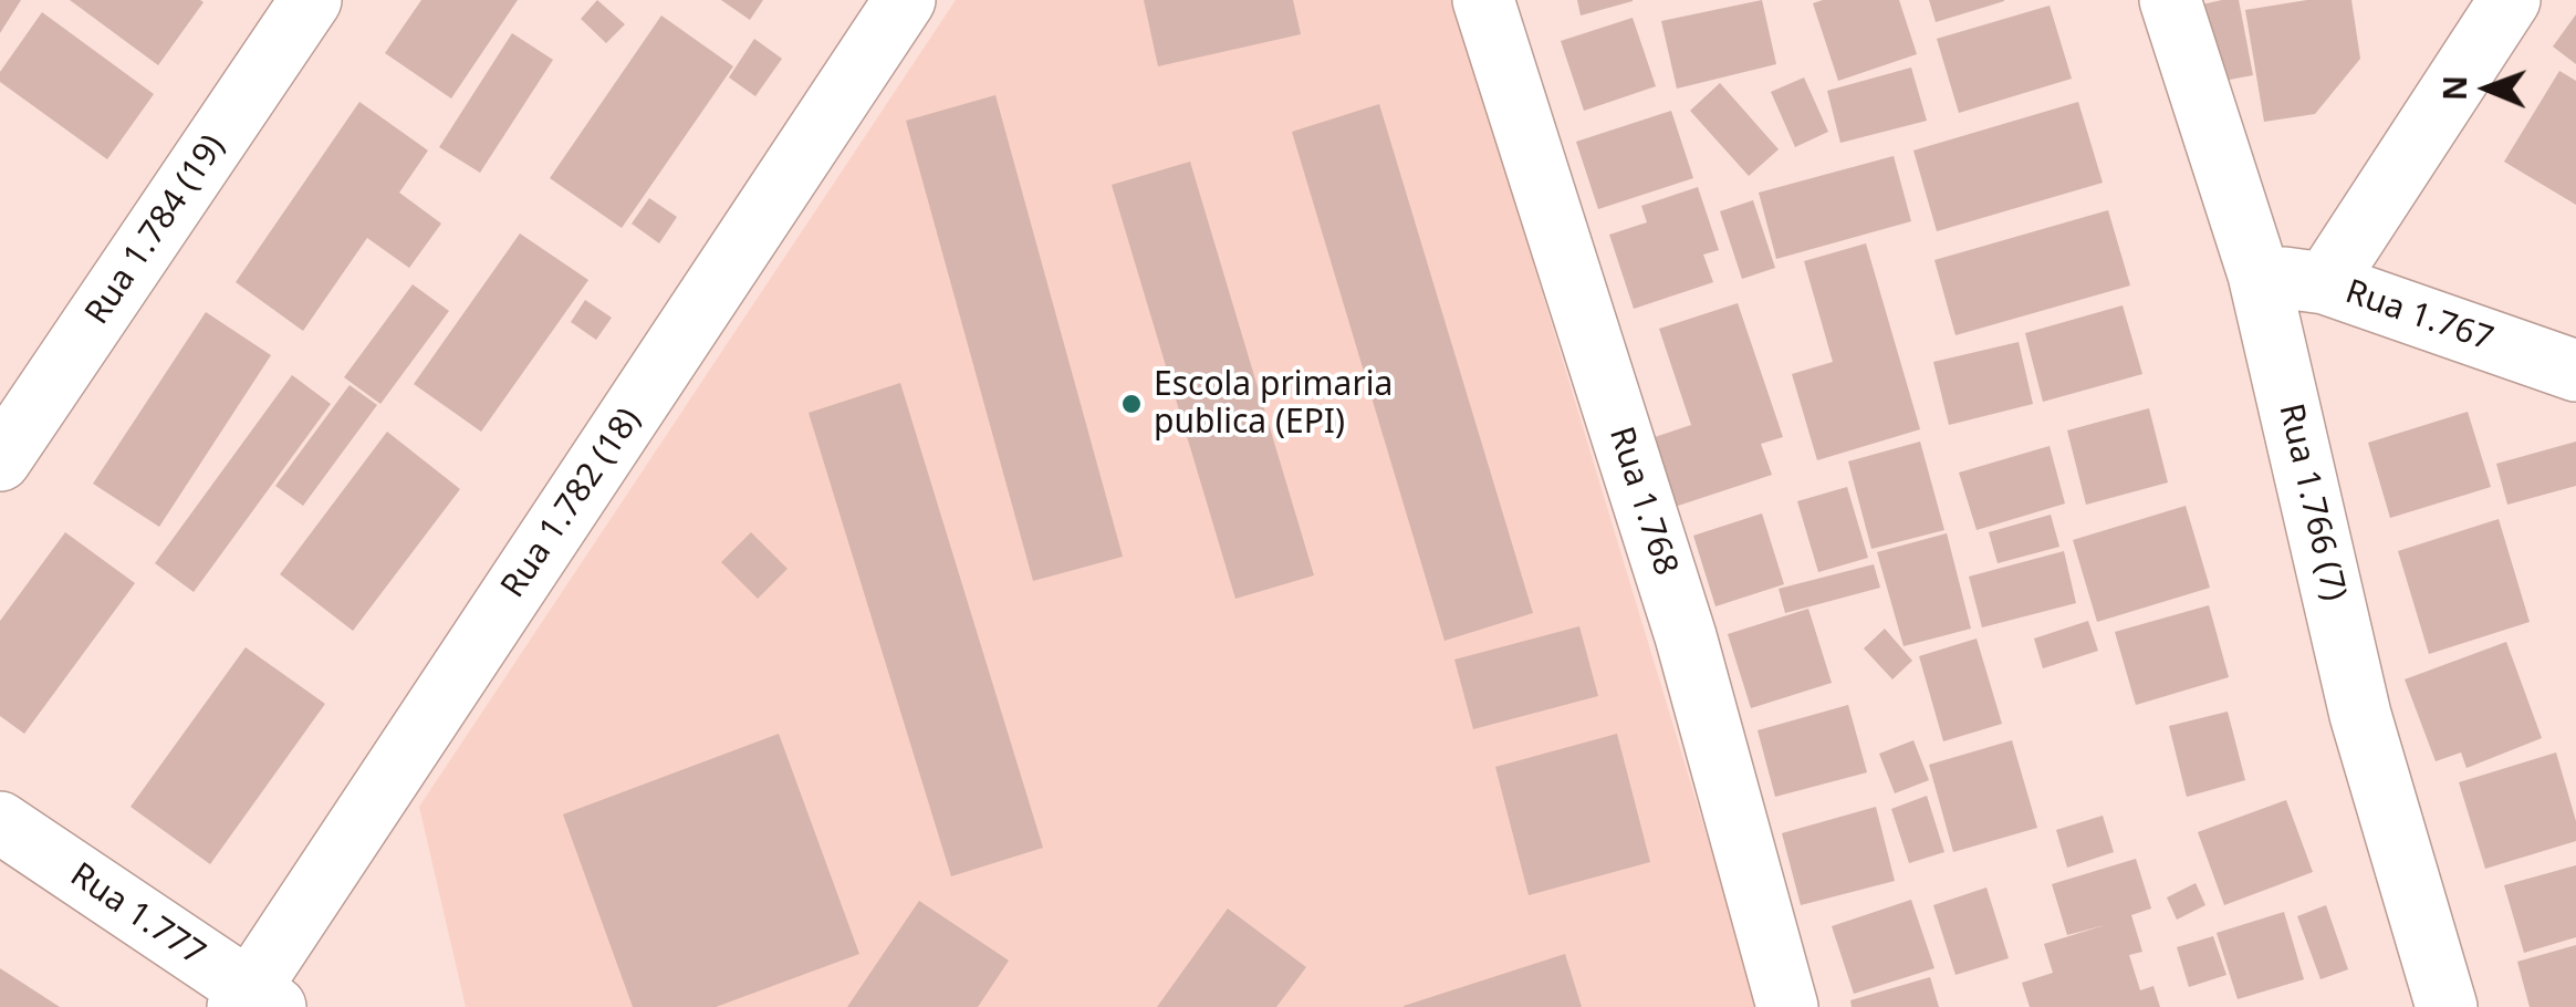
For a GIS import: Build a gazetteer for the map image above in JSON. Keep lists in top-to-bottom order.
{
  "streets": {
    "street": [
      "Rua 1.784 (19)",
      "Rua 1.767",
      "Rua 1.768",
      "Rua 1.766 (7)",
      "Rua 1.782 (18)",
      "Rua 1.777"
    ]
  },
  "crossings": [
    ["Rua 1.767", "Rua 1.766 (7)"],
    ["Rua 1.782 (18)", "Rua 1.777"]
  ],
  "places": ["Escola primaria publica (EPI)"],
  "north": "left"
}
